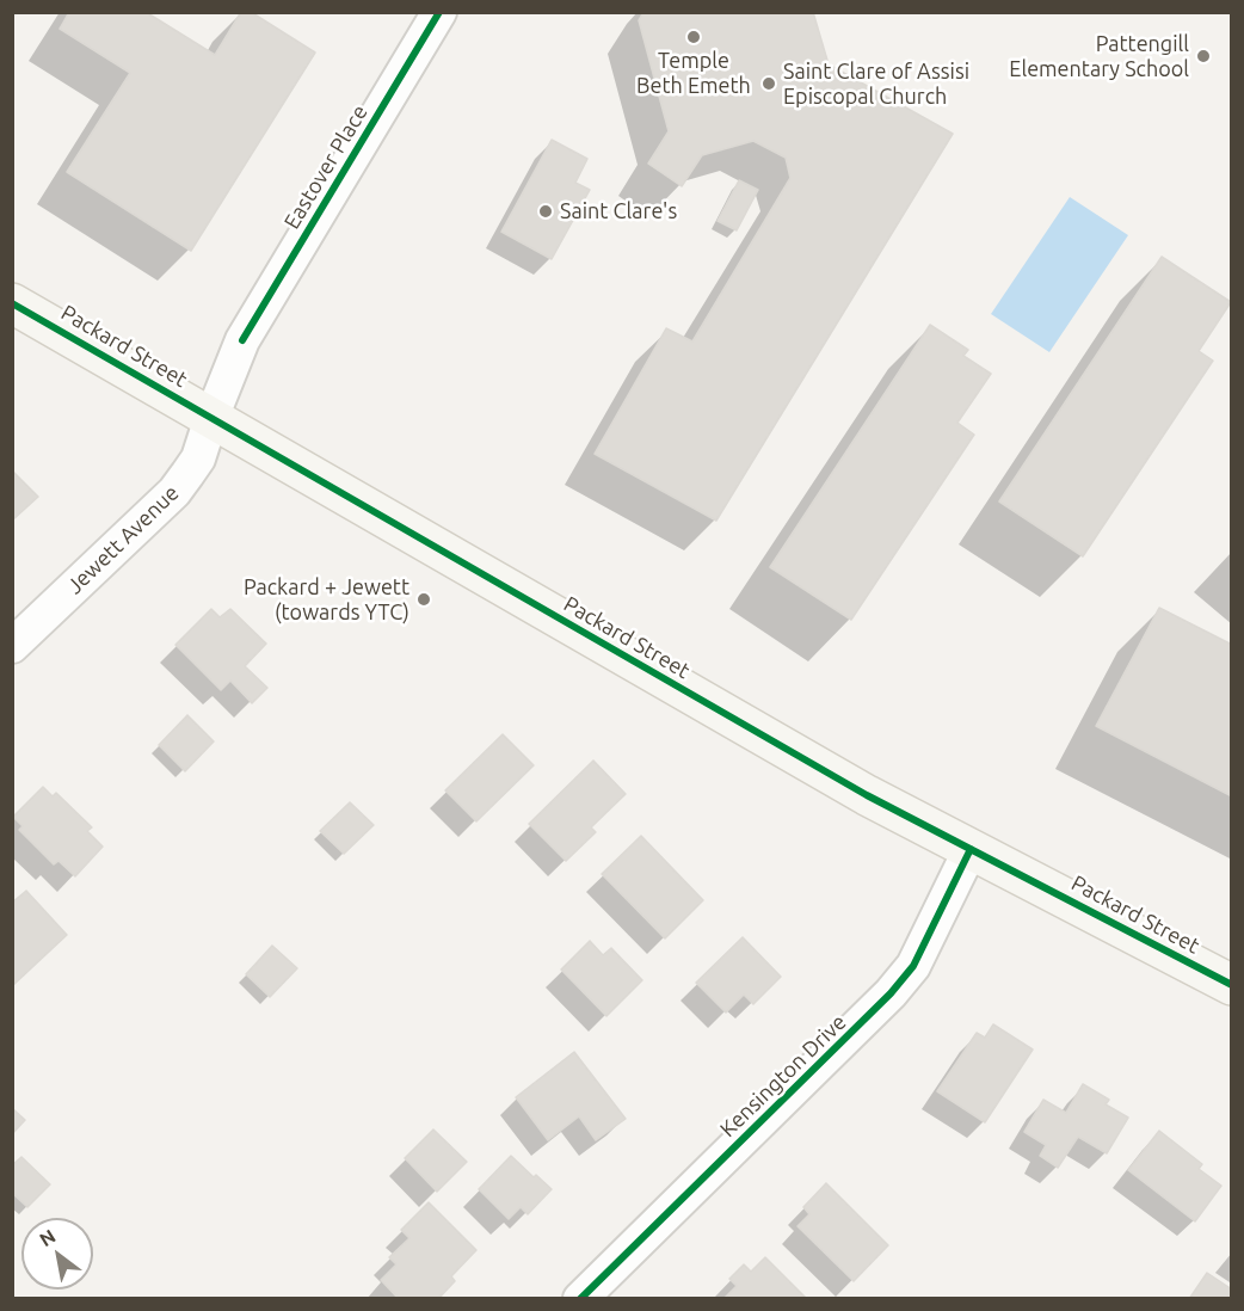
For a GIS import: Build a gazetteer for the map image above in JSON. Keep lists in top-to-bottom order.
{
  "streets": {
    "main road": ["Packard Street"],
    "street": ["Eastover Place", "Jewett Avenue", "Kensington Drive"]
  },
  "crossings": [
    ["Eastover Place", "Packard Street"],
    ["Eastover Place", "Jewett Avenue"],
    ["Packard Street", "Jewett Avenue"],
    ["Packard Street", "Kensington Drive"]
  ],
  "places": [
    "Temple Beth Emeth",
    "Pattengill Elementary School",
    "Saint Clare of Assisi Episcopal Church",
    "Saint Clare's",
    "Packard + Jewett (towards YTC)"
  ],
  "north": "top left"
}
